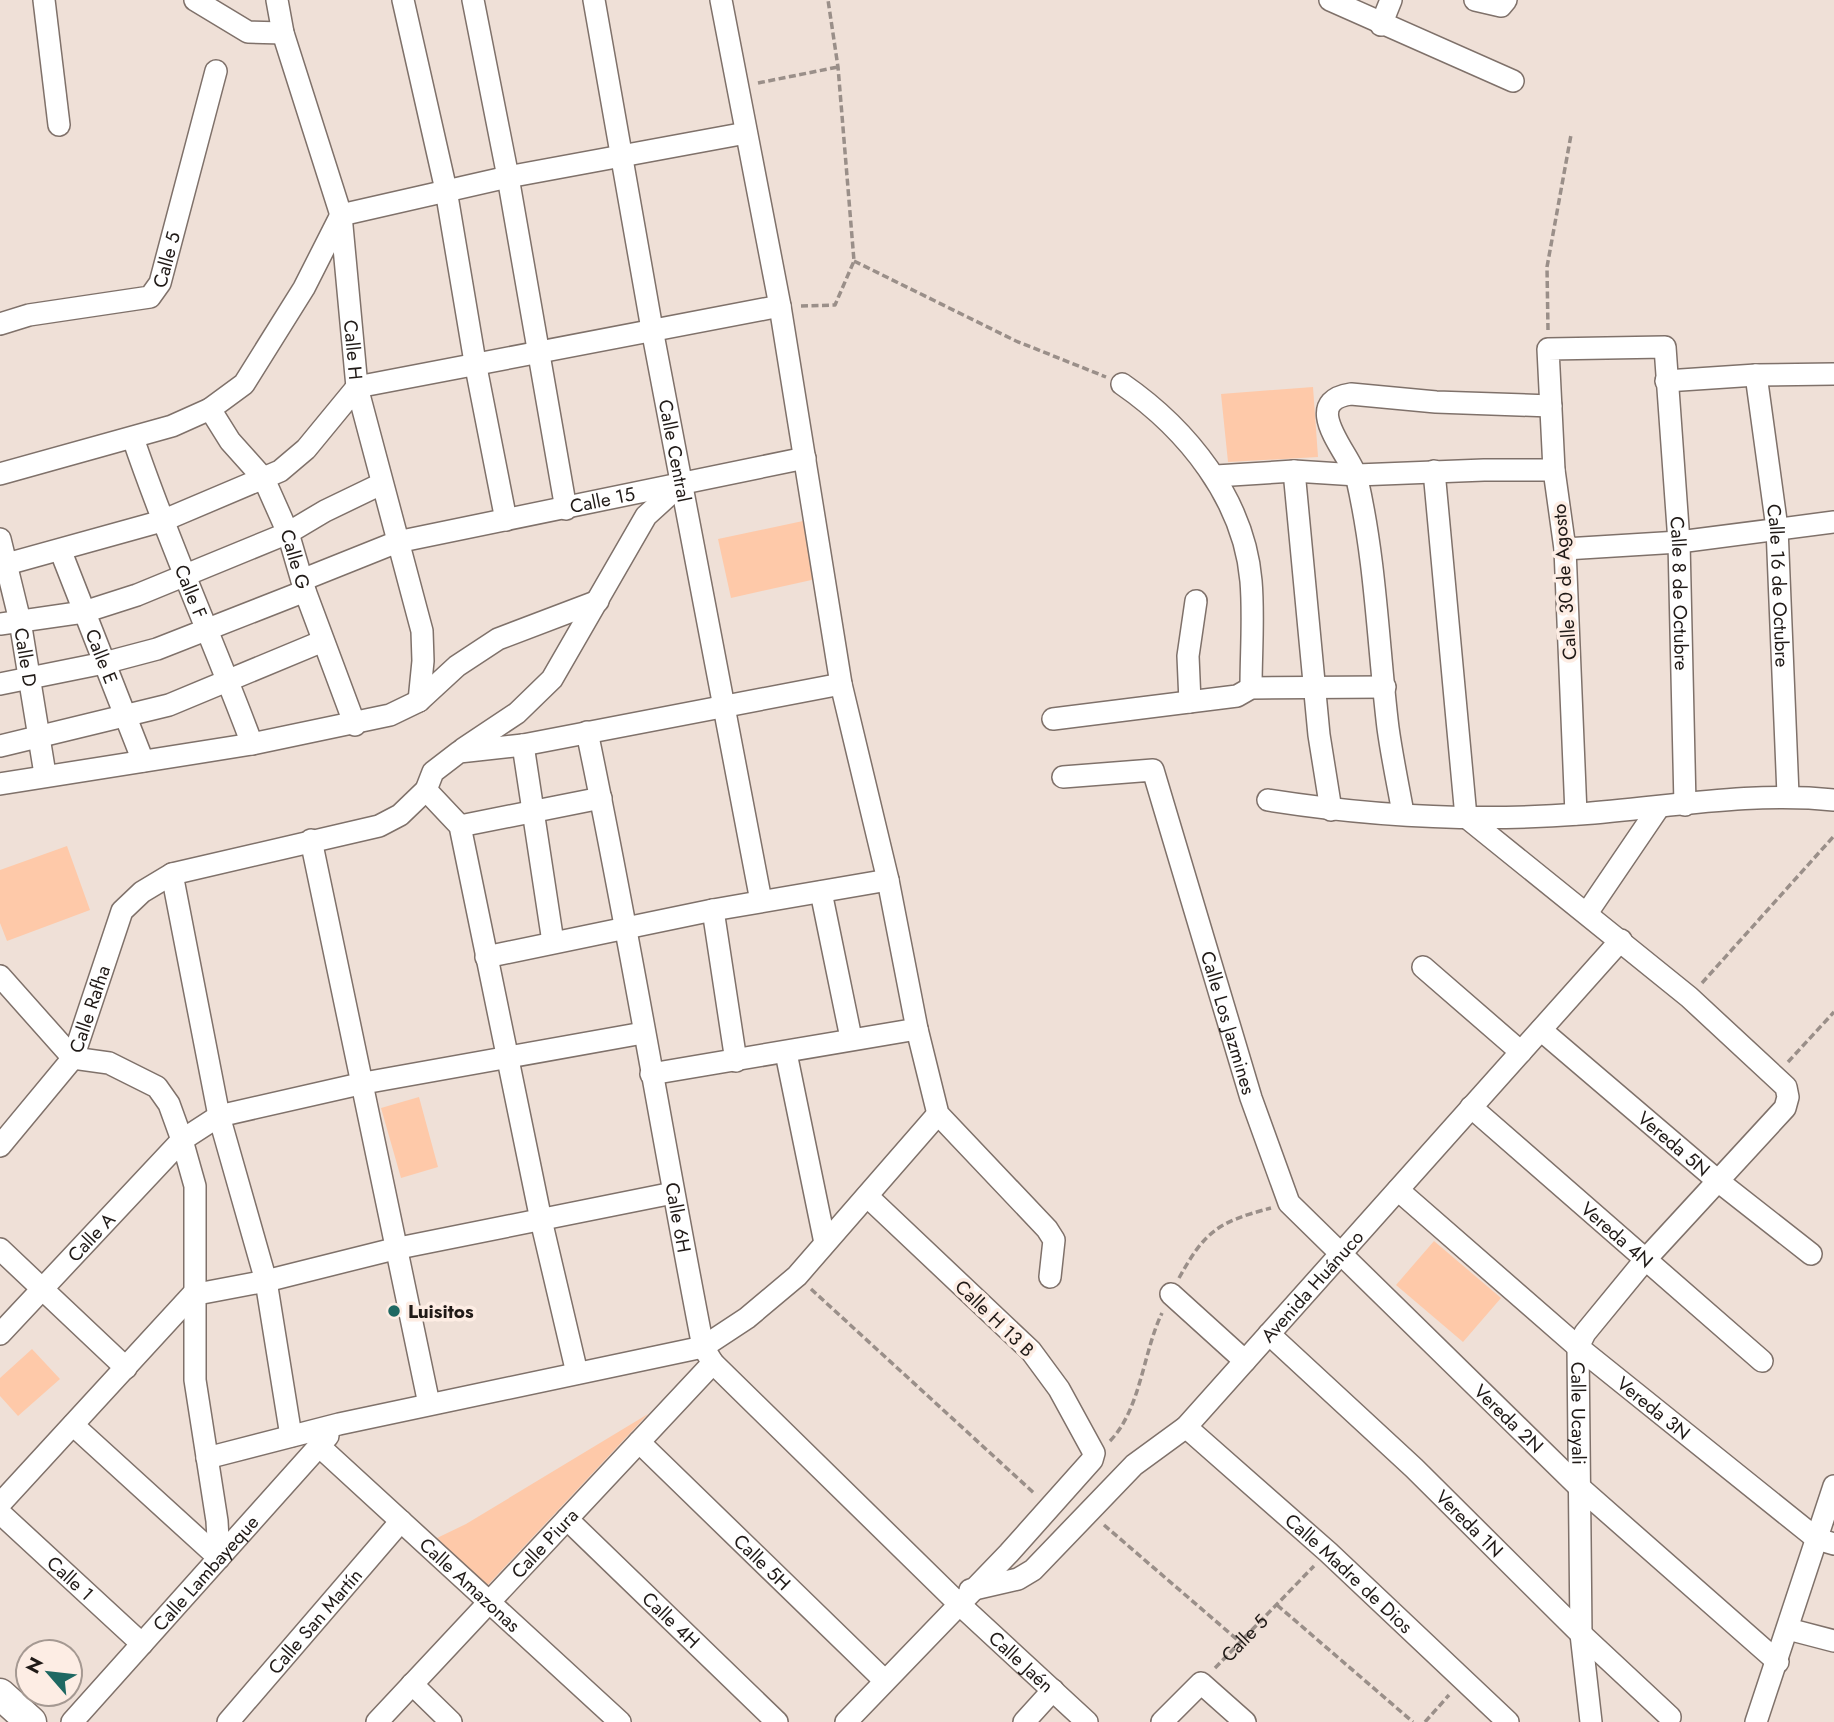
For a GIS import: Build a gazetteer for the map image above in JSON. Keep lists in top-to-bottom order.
{
  "streets": {
    "street": [
      "Calle 5",
      "Calle H",
      "Calle Central",
      "Calle 15",
      "Calle G",
      "Calle 30 de Agosto",
      "Calle 16 de Octubre",
      "Calle F",
      "Calle 8 de Octubre",
      "Calle D",
      "Calle E",
      "Calle Rafha",
      "Calle Los Jazmines",
      "Vereda 5N",
      "Calle 6H",
      "Vereda 4N",
      "Calle A",
      "Avenida Huánuco",
      "Calle H 13 B",
      "Vereda 3N",
      "Calle Ucayali",
      "Vereda 2N",
      "Vereda 1N",
      "Calle Piura",
      "Calle 5H",
      "Calle Lambayeque",
      "Calle Madre de Dios",
      "Calle 1",
      "Calle Amazonas",
      "Calle 4H",
      "Calle San Martín",
      "Calle Jaén"
    ]
  },
  "crossings": [
    ["Calle 5", "Calle Madre de Dios"],
    ["Calle H", "Calle 15"],
    ["Calle Central", "Calle 15"],
    ["Calle Central", "Calle Rafha"],
    ["Calle 15", "Calle G"],
    ["Calle 15", "Calle F"],
    ["Calle 15", "Calle D"],
    ["Calle 15", "Calle E"],
    ["Calle 15", "Calle Rafha"],
    ["Calle 30 de Agosto", "Calle 8 de Octubre"],
    ["Calle Los Jazmines", "Avenida Huánuco"],
    ["Calle Los Jazmines", "Vereda 2N"],
    ["Vereda 5N", "Avenida Huánuco"],
    ["Vereda 5N", "Calle Ucayali"],
    ["Calle 6H", "Calle Piura"],
    ["Vereda 4N", "Avenida Huánuco"],
    ["Vereda 4N", "Calle Ucayali"],
    ["Avenida Huánuco", "Vereda 3N"],
    ["Avenida Huánuco", "Vereda 2N"],
    ["Avenida Huánuco", "Vereda 1N"],
    ["Avenida Huánuco", "Calle Madre de Dios"],
    ["Avenida Huánuco", "Calle Jaén"],
    ["Vereda 3N", "Calle Ucayali"],
    ["Calle Ucayali", "Vereda 2N"],
    ["Calle Ucayali", "Vereda 1N"],
    ["Calle Piura", "Calle 5H"],
    ["Calle Piura", "Calle Amazonas"],
    ["Calle Piura", "Calle 4H"],
    ["Calle Lambayeque", "Calle 1"],
    ["Calle Lambayeque", "Calle Amazonas"],
    ["Calle Amazonas", "Calle San Martín"]
  ],
  "places": ["Luisitos"],
  "north": "top left"
}
